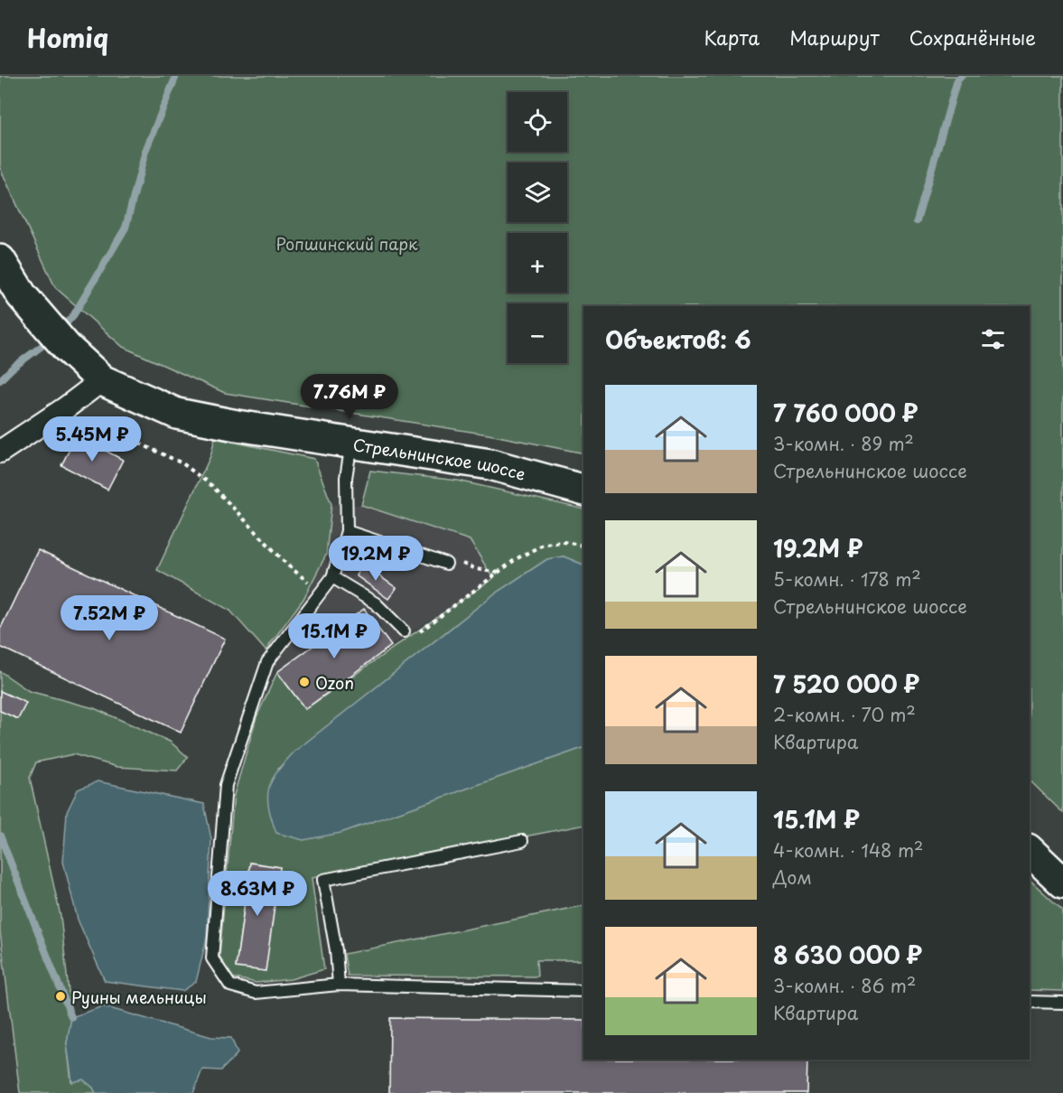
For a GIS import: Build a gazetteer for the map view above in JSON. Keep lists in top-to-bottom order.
{
  "streets": {
    "main road": ["Стрельнинское шоссе"]
  },
  "parks": ["Ропшинский парк"],
  "places": ["Ozon", "Руины мельницы"],
  "page": {
    "header": "Homiq",
    "nav": ["Карта", "Маршрут", "Сохранённые"],
    "map_buttons": ["+", "−"],
    "heading": "Объектов: 6",
    "list": [
      {
        "name": "7 760 000 ₽",
        "note": "3-комн. · 89 m² · Стрельнинское шоссе"
      },
      {
        "name": "19.2M ₽",
        "note": "5-комн. · 178 m² · Стрельнинское шоссе"
      },
      {
        "name": "7 520 000 ₽",
        "note": "2-комн. · 70 m² · Квартира"
      },
      {
        "name": "15.1M ₽",
        "note": "4-комн. · 148 m² · Дом"
      },
      {
        "name": "8 630 000 ₽",
        "note": "3-комн. · 86 m² · Квартира"
      }
    ],
    "price": [
      "7.76M ₽",
      "5.45M ₽",
      "19.2M ₽",
      "7.52M ₽",
      "15.1M ₽",
      "8.63M ₽"
    ]
  }
}
